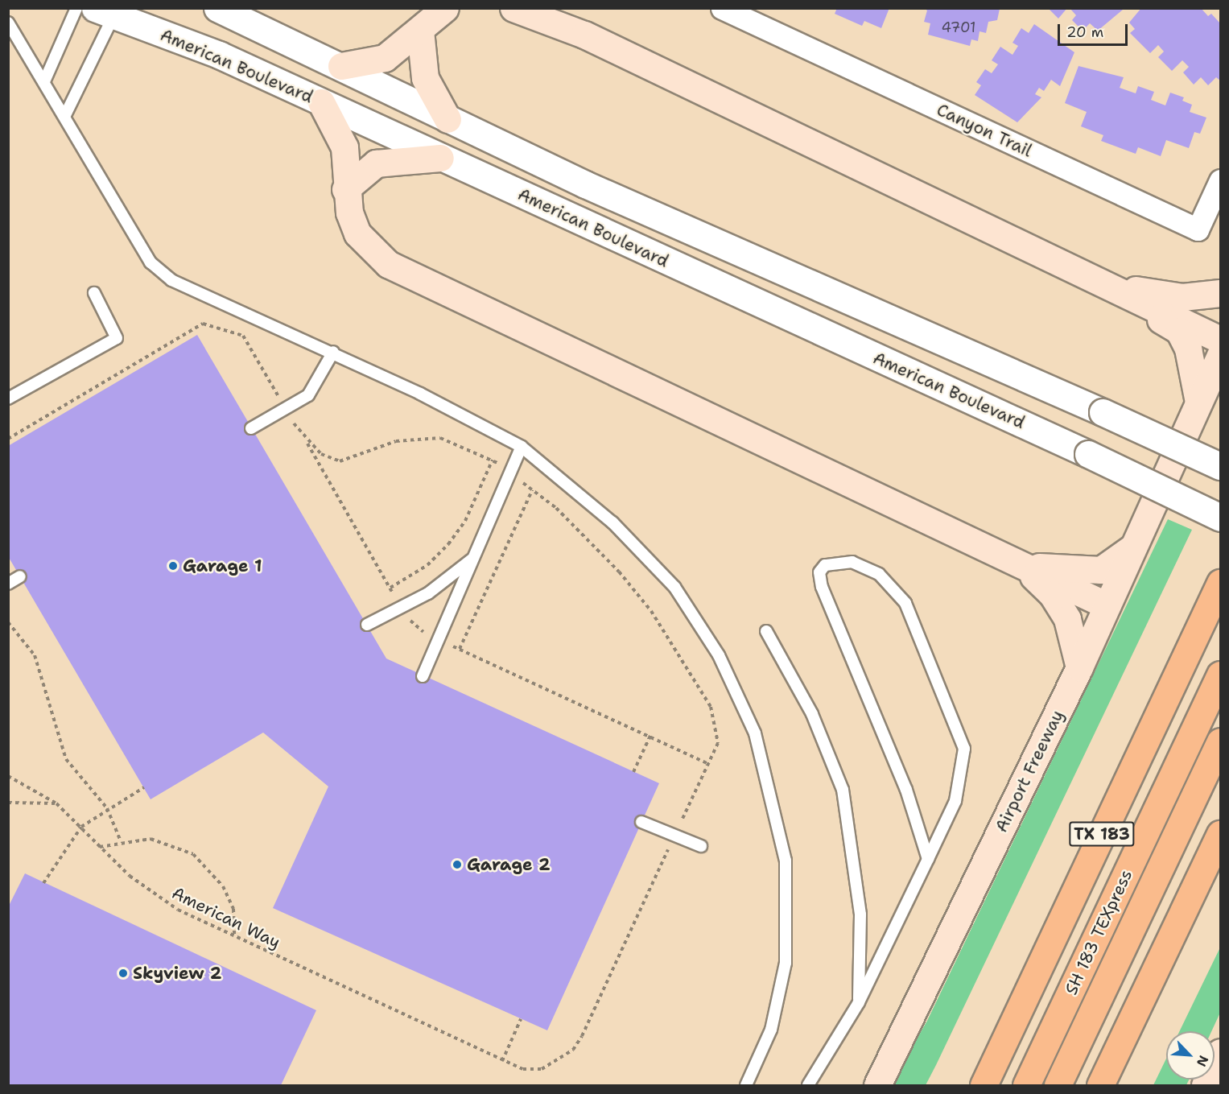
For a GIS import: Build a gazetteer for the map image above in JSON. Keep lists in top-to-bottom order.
{
  "streets": {
    "highway": ["TX 183", "SH 183 TEXpress"],
    "main road": ["Airport Freeway"],
    "street": ["American Boulevard", "Canyon Trail"],
    "path": ["American Way"]
  },
  "places": ["Garage 1", "Garage 2", "Skyview 2"],
  "house_numbers": ["4701"],
  "scale_bar": "20 m",
  "north": "bottom right"
}
